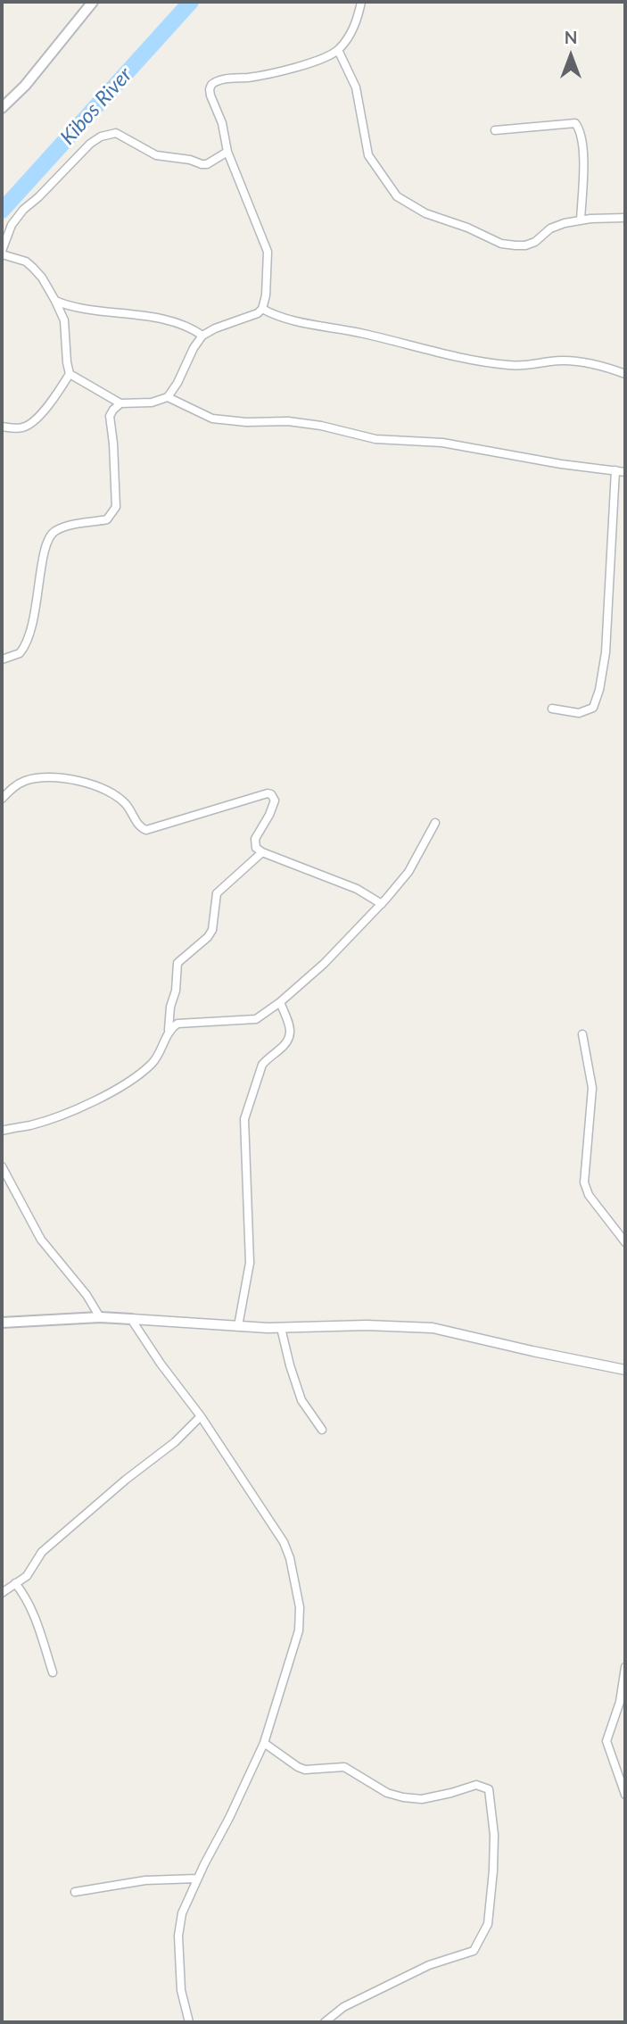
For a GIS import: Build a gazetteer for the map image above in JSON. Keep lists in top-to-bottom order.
{
  "water": ["Kibos River"],
  "north": "top"
}
